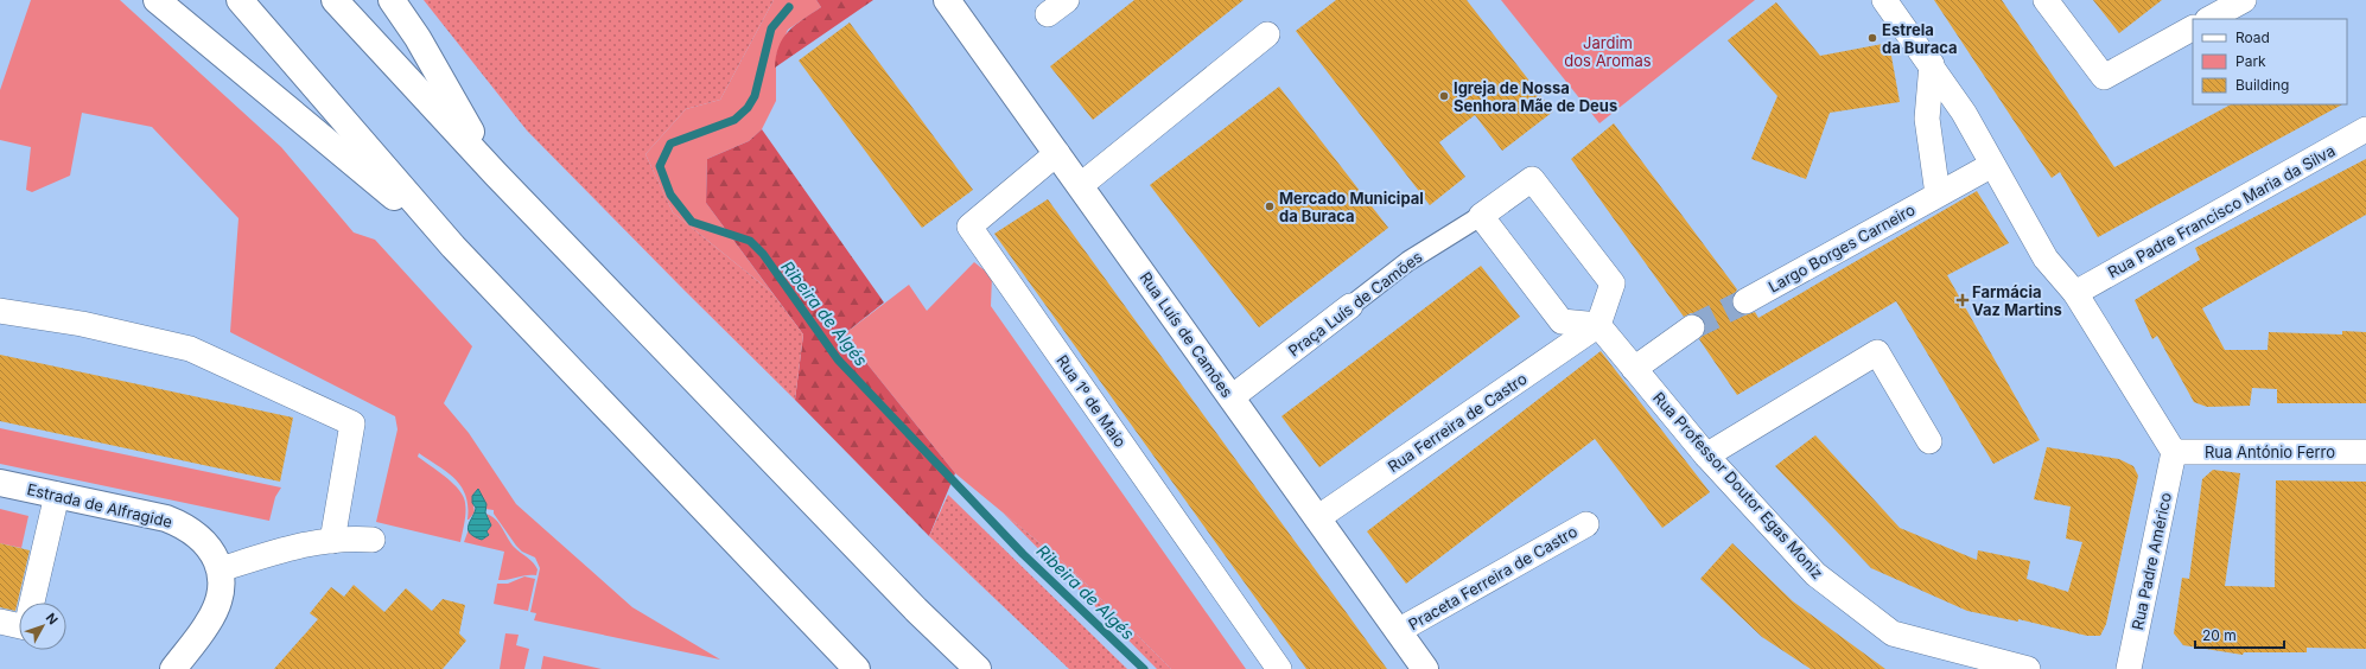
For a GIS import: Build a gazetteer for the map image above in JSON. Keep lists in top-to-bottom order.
{
  "streets": {
    "main road": ["Rua Luís de Camões", "Estrada de Alfragide"],
    "street": [
      "Rua Padre Francisco Maria da Silva",
      "Largo Borges Carneiro",
      "Praça Luís de Camões",
      "Rua 1º de Maio",
      "Rua Ferreira de Castro",
      "Rua António Ferro",
      "Rua Professor Doutor Egas Moniz",
      "Rua Padre Américo",
      "Praceta Ferreira de Castro"
    ]
  },
  "crossings": [
    ["Praça Luís de Camões", "Rua Luís de Camões"],
    ["Rua Luís de Camões", "Rua 1º de Maio"],
    ["Rua Luís de Camões", "Rua Ferreira de Castro"],
    ["Rua Luís de Camões", "Praceta Ferreira de Castro"],
    ["Rua Ferreira de Castro", "Rua Professor Doutor Egas Moniz"],
    ["Rua António Ferro", "Rua Padre Américo"]
  ],
  "water": ["Ribeira de Algés"],
  "parks": ["Jardim dos Aromas"],
  "places": {
    "other": ["Estrela da Buraca", "Igreja de Nossa Senhora Mãe de Deus", "Mercado Municipal da Buraca"],
    "health": ["Farmácia Vaz Martins"]
  },
  "legend": ["Road", "Park", "Building"],
  "scale_bar": "20 m",
  "north": "top right"
}
